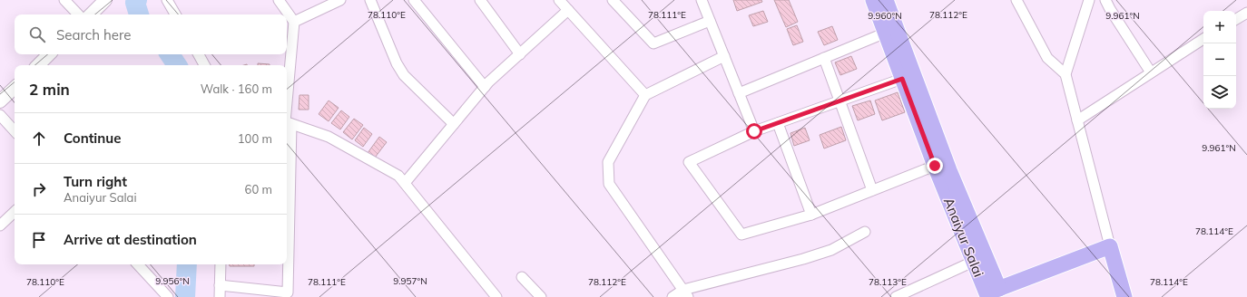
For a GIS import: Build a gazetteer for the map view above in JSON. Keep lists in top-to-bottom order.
{
  "streets": {
    "main road": ["Anaiyur Salai"]
  },
  "page": {
    "map_buttons": ["+", "−"],
    "search": "Search here",
    "heading": ["2 min", "Walk · 160 m"],
    "list": [
      ["Continue", "100 m"],
      ["Turn right", "Anaiyur Salai", "60 m"],
      "Arrive at destination"
    ]
  },
  "coordinates": [
    "78.110°E",
    "78.111°E",
    "78.112°E",
    "9.960°N",
    "9.961°N",
    "78.114°E",
    "9.956°N",
    "9.957°N",
    "78.113°E"
  ]
}
